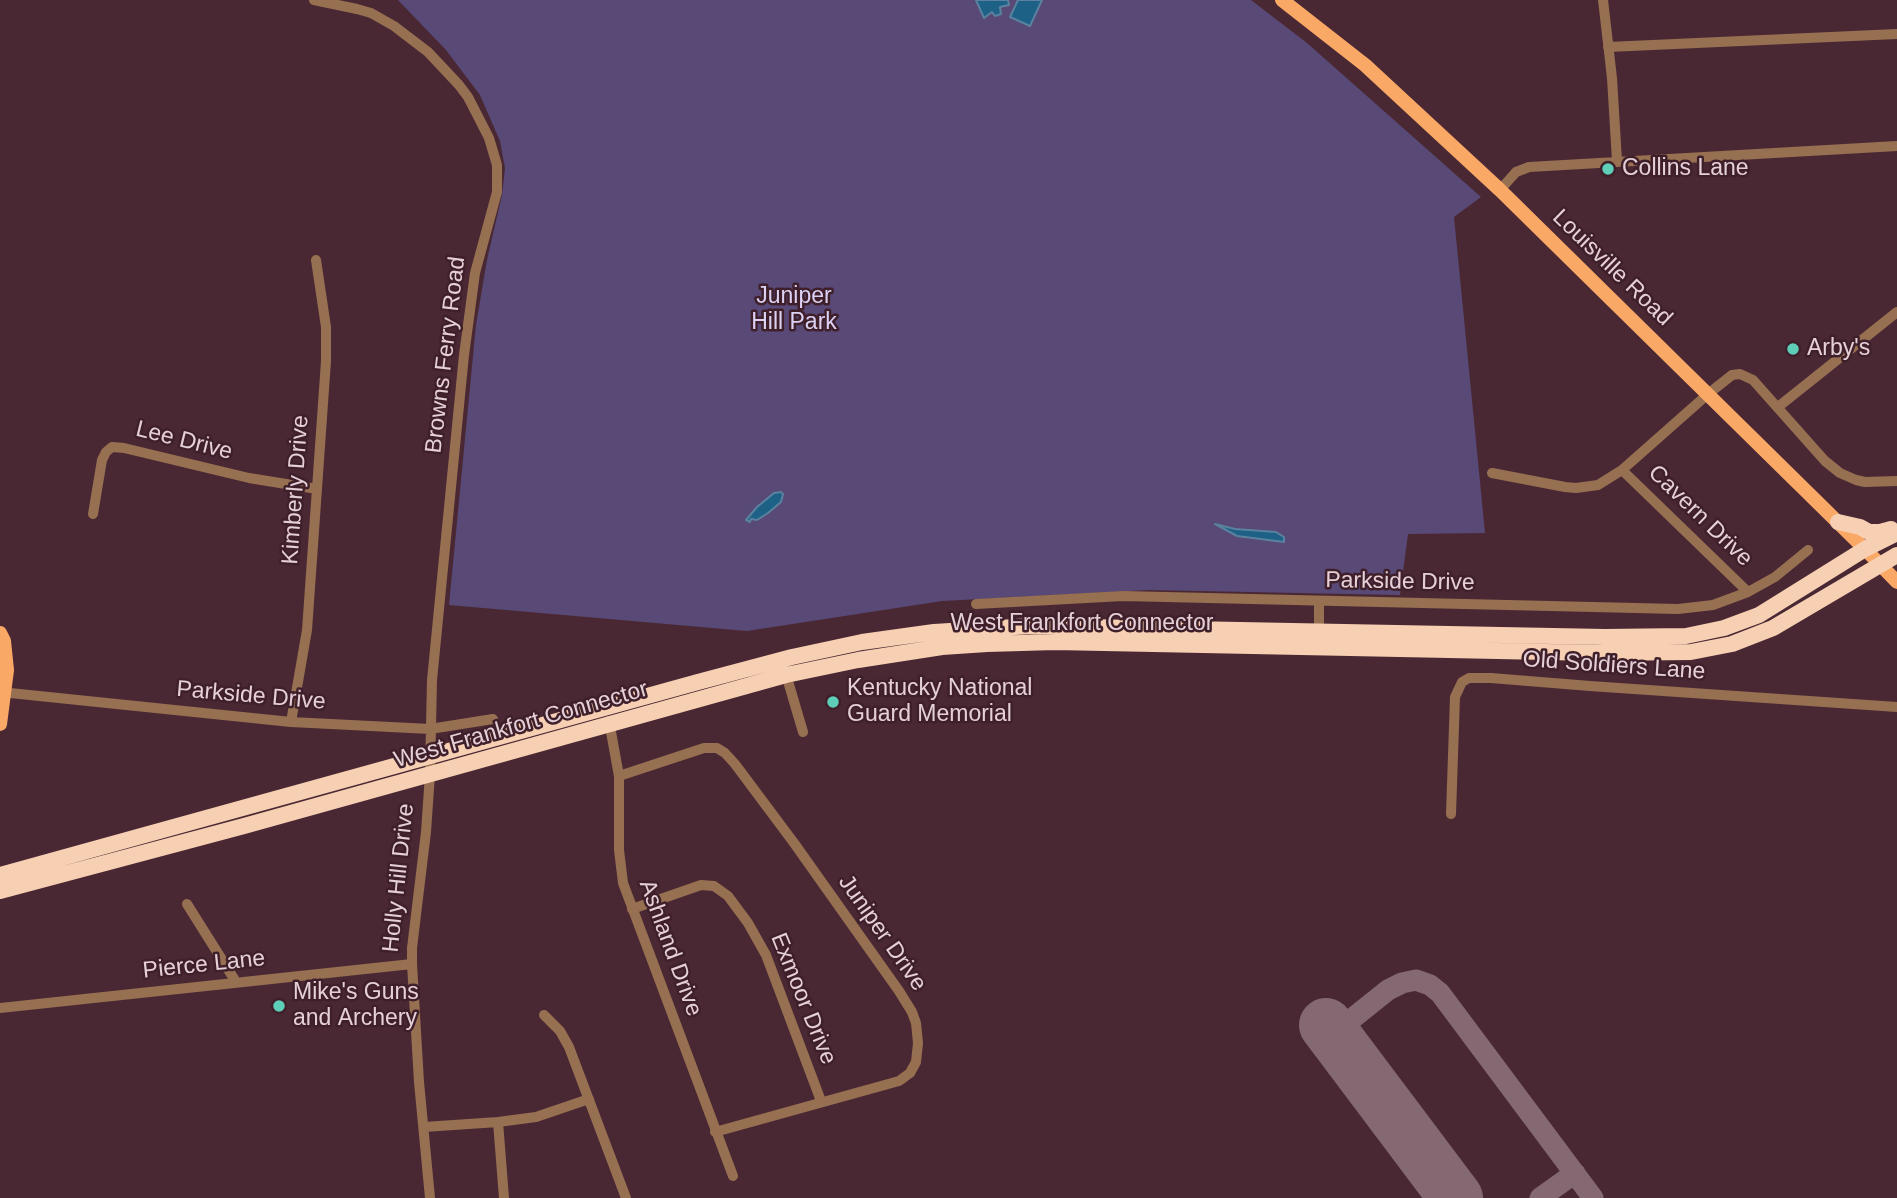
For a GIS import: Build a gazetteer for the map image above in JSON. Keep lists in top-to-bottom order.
{
  "streets": {
    "highway": ["West Frankfort Connector"],
    "main road": ["Louisville Road"],
    "street": [
      "Browns Ferry Road",
      "Lee Drive",
      "Kimberly Drive",
      "Cavern Drive",
      "Parkside Drive",
      "Old Soldiers Lane",
      "Holly Hill Drive",
      "Juniper Drive",
      "Ashland Drive",
      "Pierce Lane",
      "Exmoor Drive"
    ]
  },
  "crossings": [
    ["Louisville Road", "West Frankfort Connector"],
    ["Browns Ferry Road", "Parkside Drive"],
    ["Browns Ferry Road", "Holly Hill Drive"],
    ["Lee Drive", "Kimberly Drive"],
    ["Kimberly Drive", "Parkside Drive"],
    ["Cavern Drive", "Parkside Drive"],
    ["Parkside Drive", "Holly Hill Drive"],
    ["West Frankfort Connector", "Holly Hill Drive"],
    ["West Frankfort Connector", "Ashland Drive"],
    ["Holly Hill Drive", "Pierce Lane"],
    ["Juniper Drive", "Ashland Drive"],
    ["Juniper Drive", "Exmoor Drive"],
    ["Ashland Drive", "Exmoor Drive"]
  ],
  "parks": ["Juniper Hill Park"],
  "places": [
    "Collins Lane",
    "Arby's",
    "Kentucky National Guard Memorial",
    "Mike's Guns and Archery"
  ]
}
